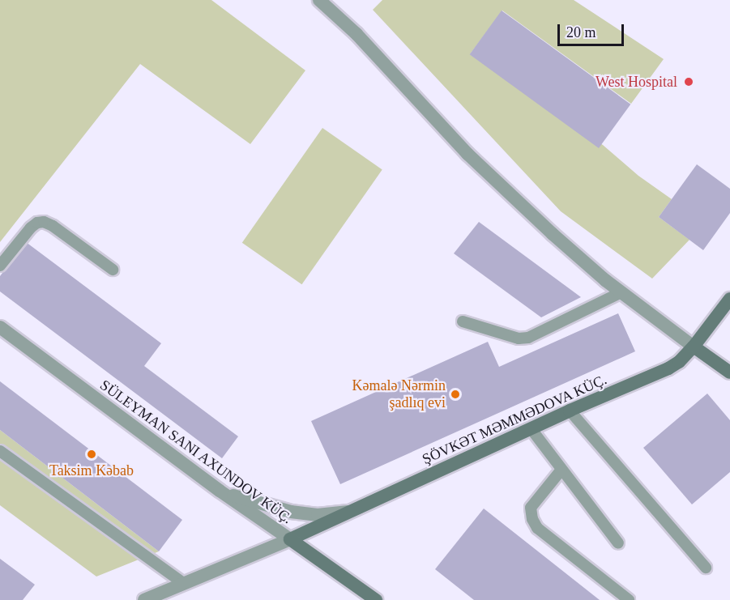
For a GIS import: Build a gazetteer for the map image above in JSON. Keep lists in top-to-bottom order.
{
  "streets": {
    "main road": ["ŞÖVKƏT MƏMMƏDOVA KÜÇ.", "SÜLEYMAN SANI AXUNDOV KÜÇ."]
  },
  "crossings": [
    ["ŞÖVKƏT MƏMMƏDOVA KÜÇ.", "SÜLEYMAN SANI AXUNDOV KÜÇ."]
  ],
  "places": ["West Hospital", "Kəmalə Nərmin şadlıq evi", "Taksim Kəbab"],
  "scale_bar": "20 m"
}
